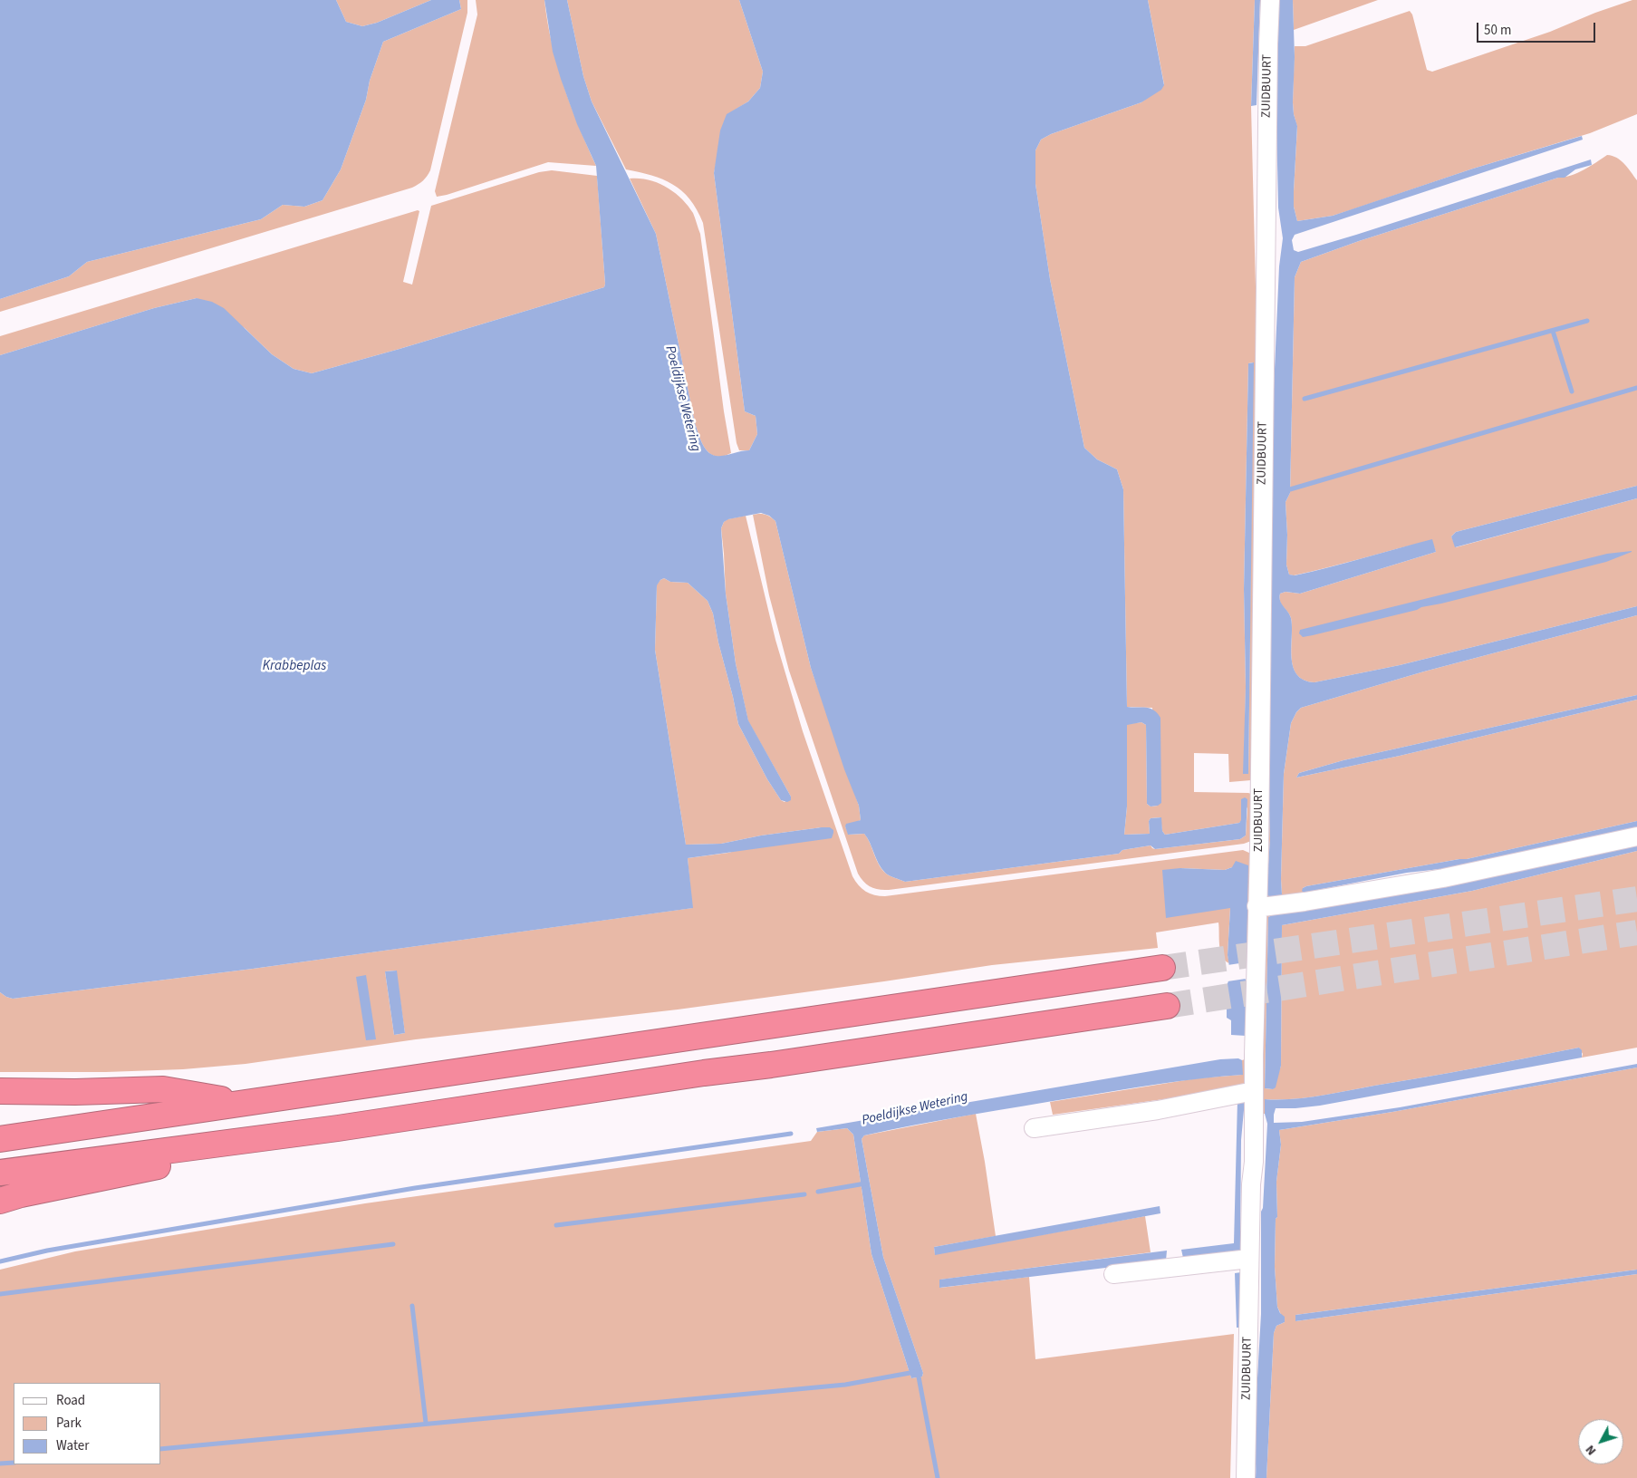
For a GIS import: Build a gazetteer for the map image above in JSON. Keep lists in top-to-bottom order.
{
  "streets": {
    "street": ["ZUIDBUURT"]
  },
  "water": ["Poeldijkse Wetering", "Krabbeplas"],
  "legend": ["Road", "Park", "Water"],
  "scale_bar": "50 m",
  "north": "bottom left"
}
